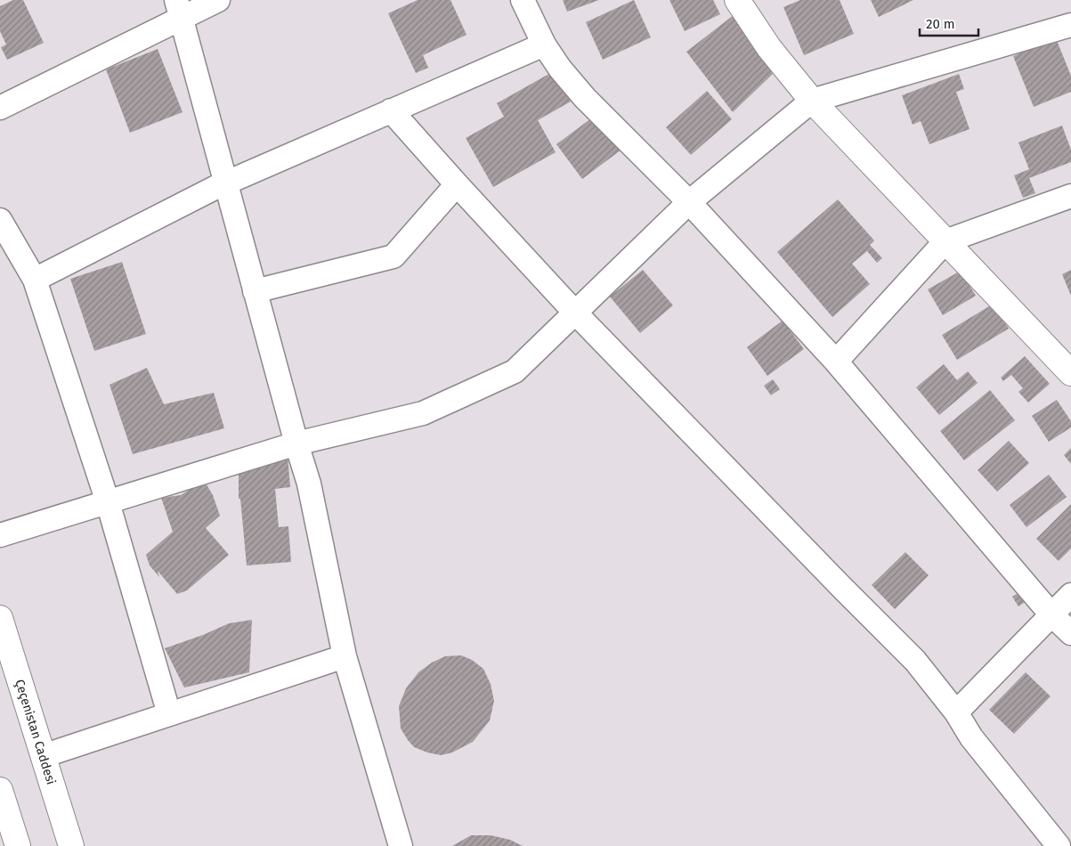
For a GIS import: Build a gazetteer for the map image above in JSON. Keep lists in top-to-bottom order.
{
  "streets": {
    "street": ["Çeçenistan Caddesi"]
  },
  "scale_bar": "20 m"
}
